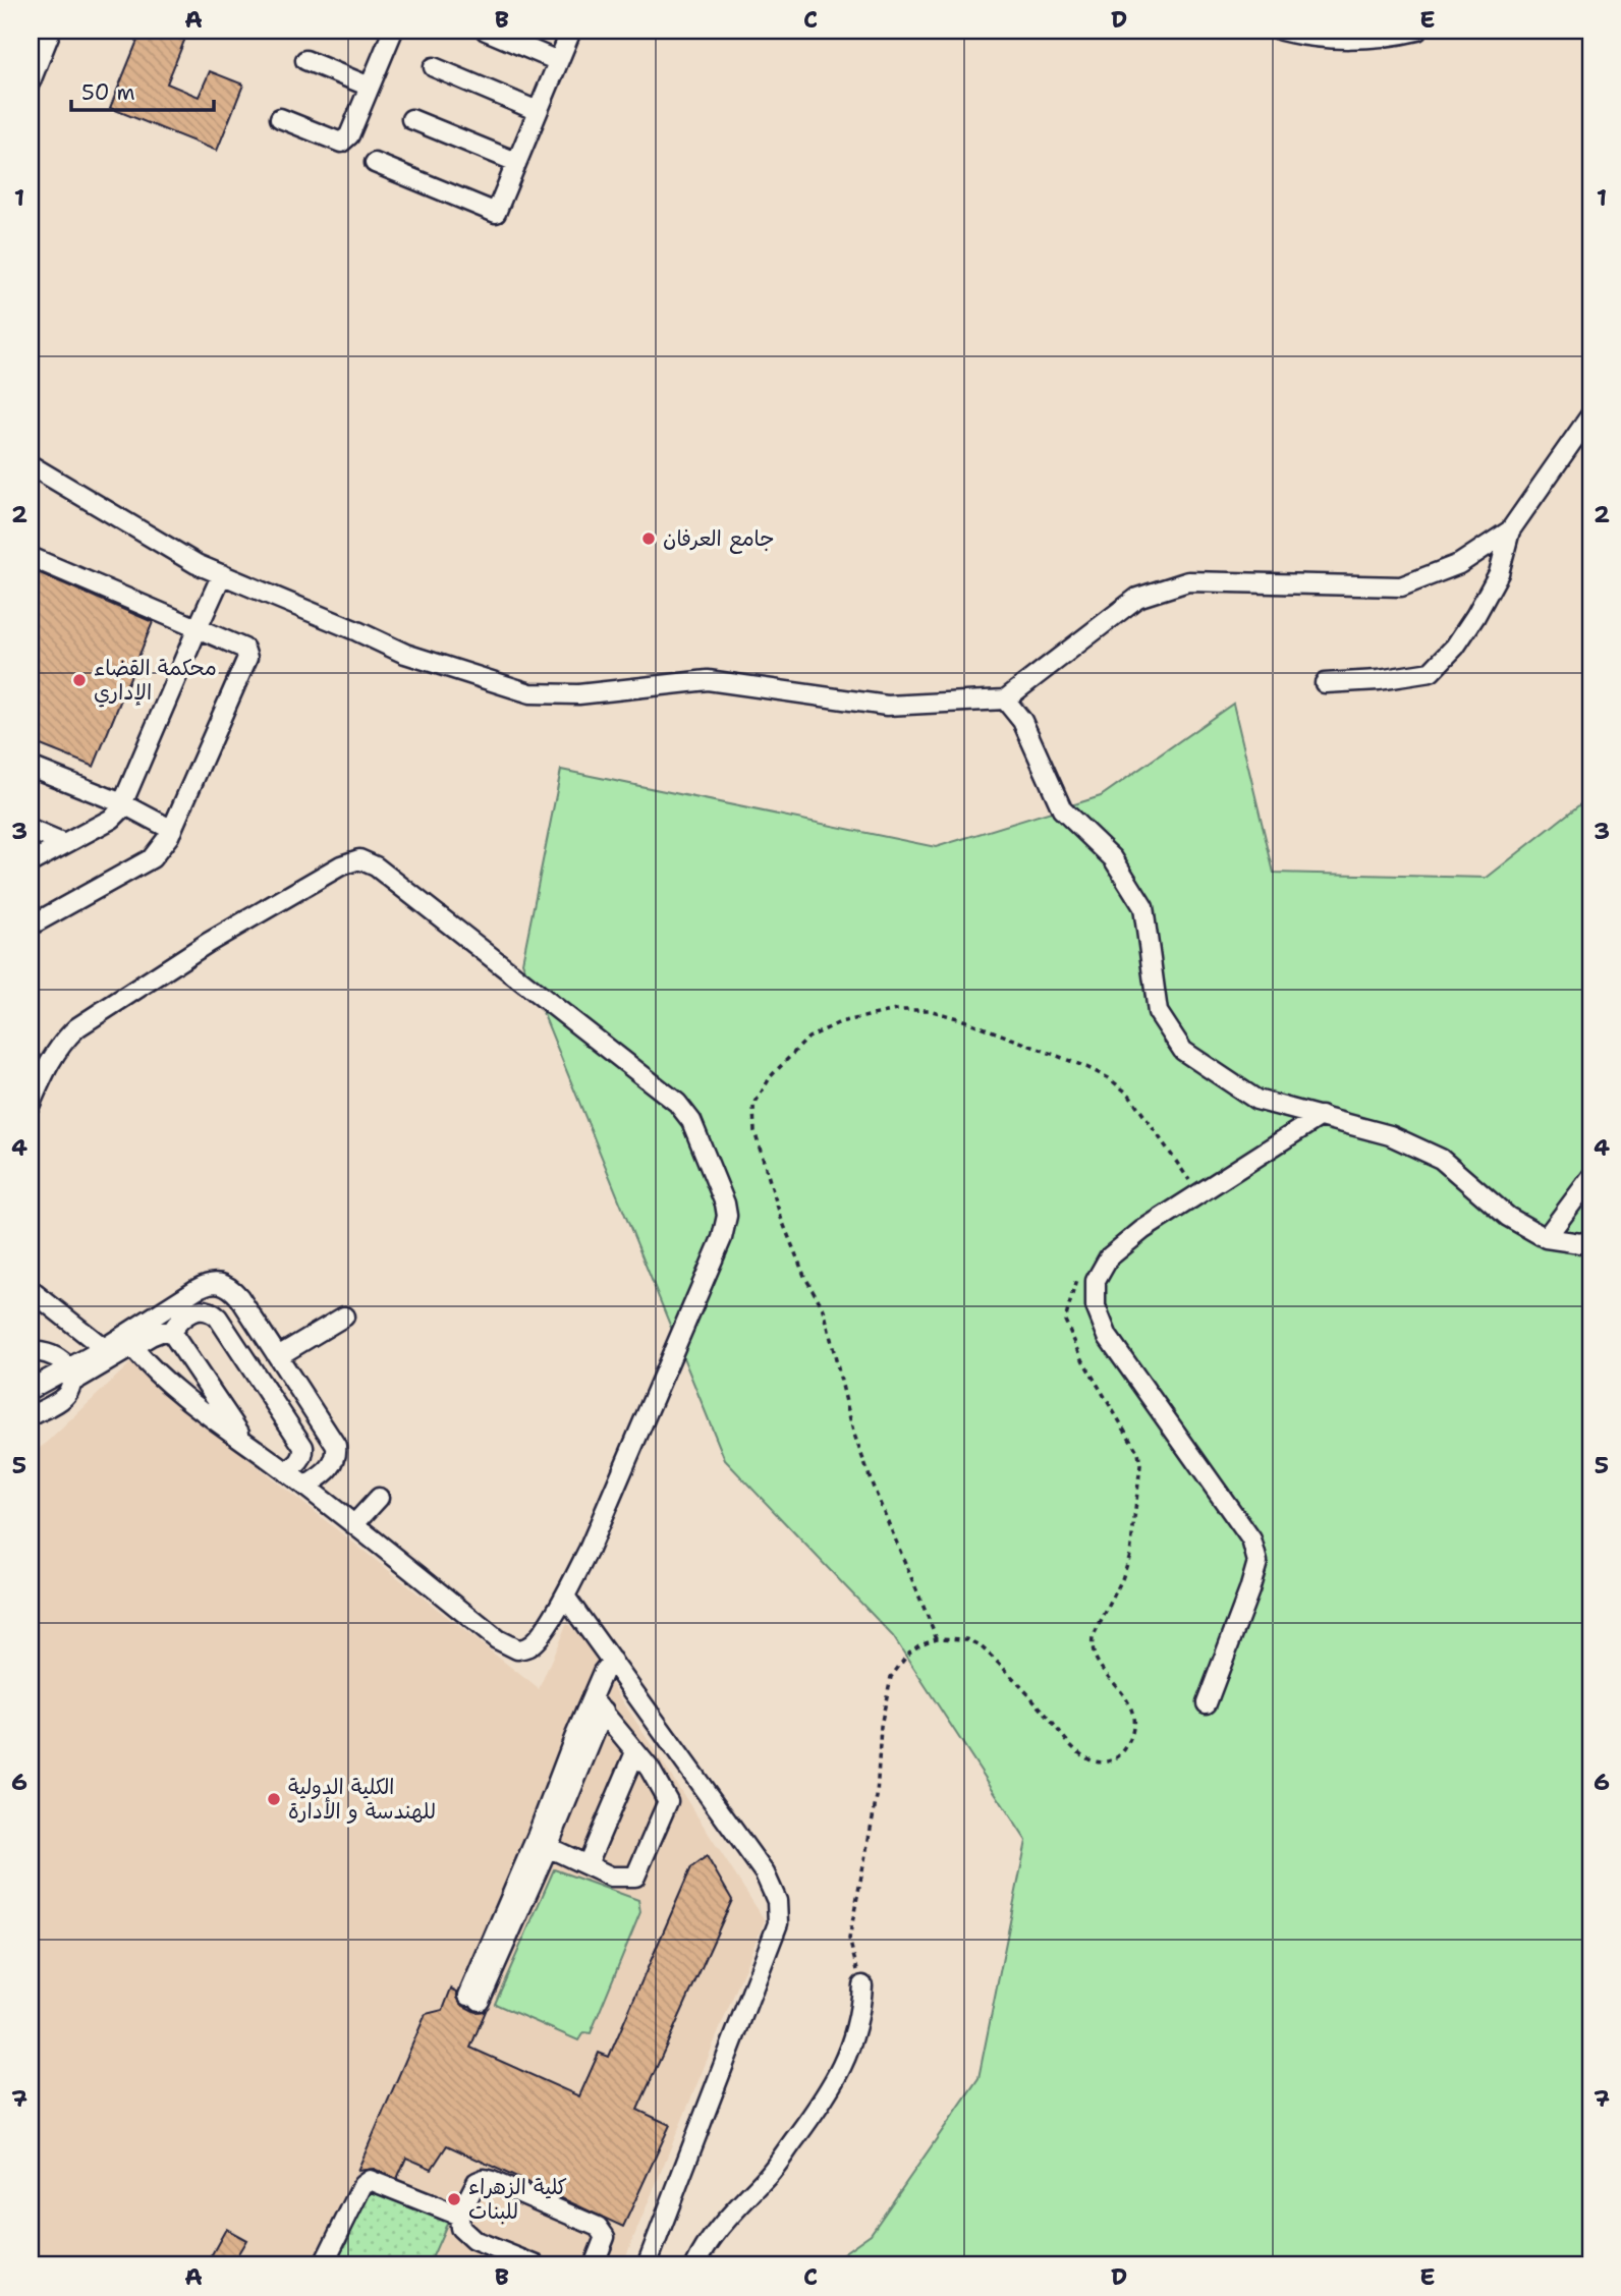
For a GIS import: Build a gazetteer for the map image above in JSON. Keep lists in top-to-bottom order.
{
  "places": [
    "جامع العرفان",
    "محكمة القضاء الإداري",
    "الكلية الدولية للهندسة و الأدارة",
    "كلية الزهراء للبنات"
  ],
  "scale_bar": "50 m",
  "grid": {
    "columns": [
      "A",
      "B",
      "C",
      "D",
      "E"
    ],
    "rows": [
      "1",
      "2",
      "3",
      "4",
      "5",
      "6",
      "7"
    ]
  }
}
